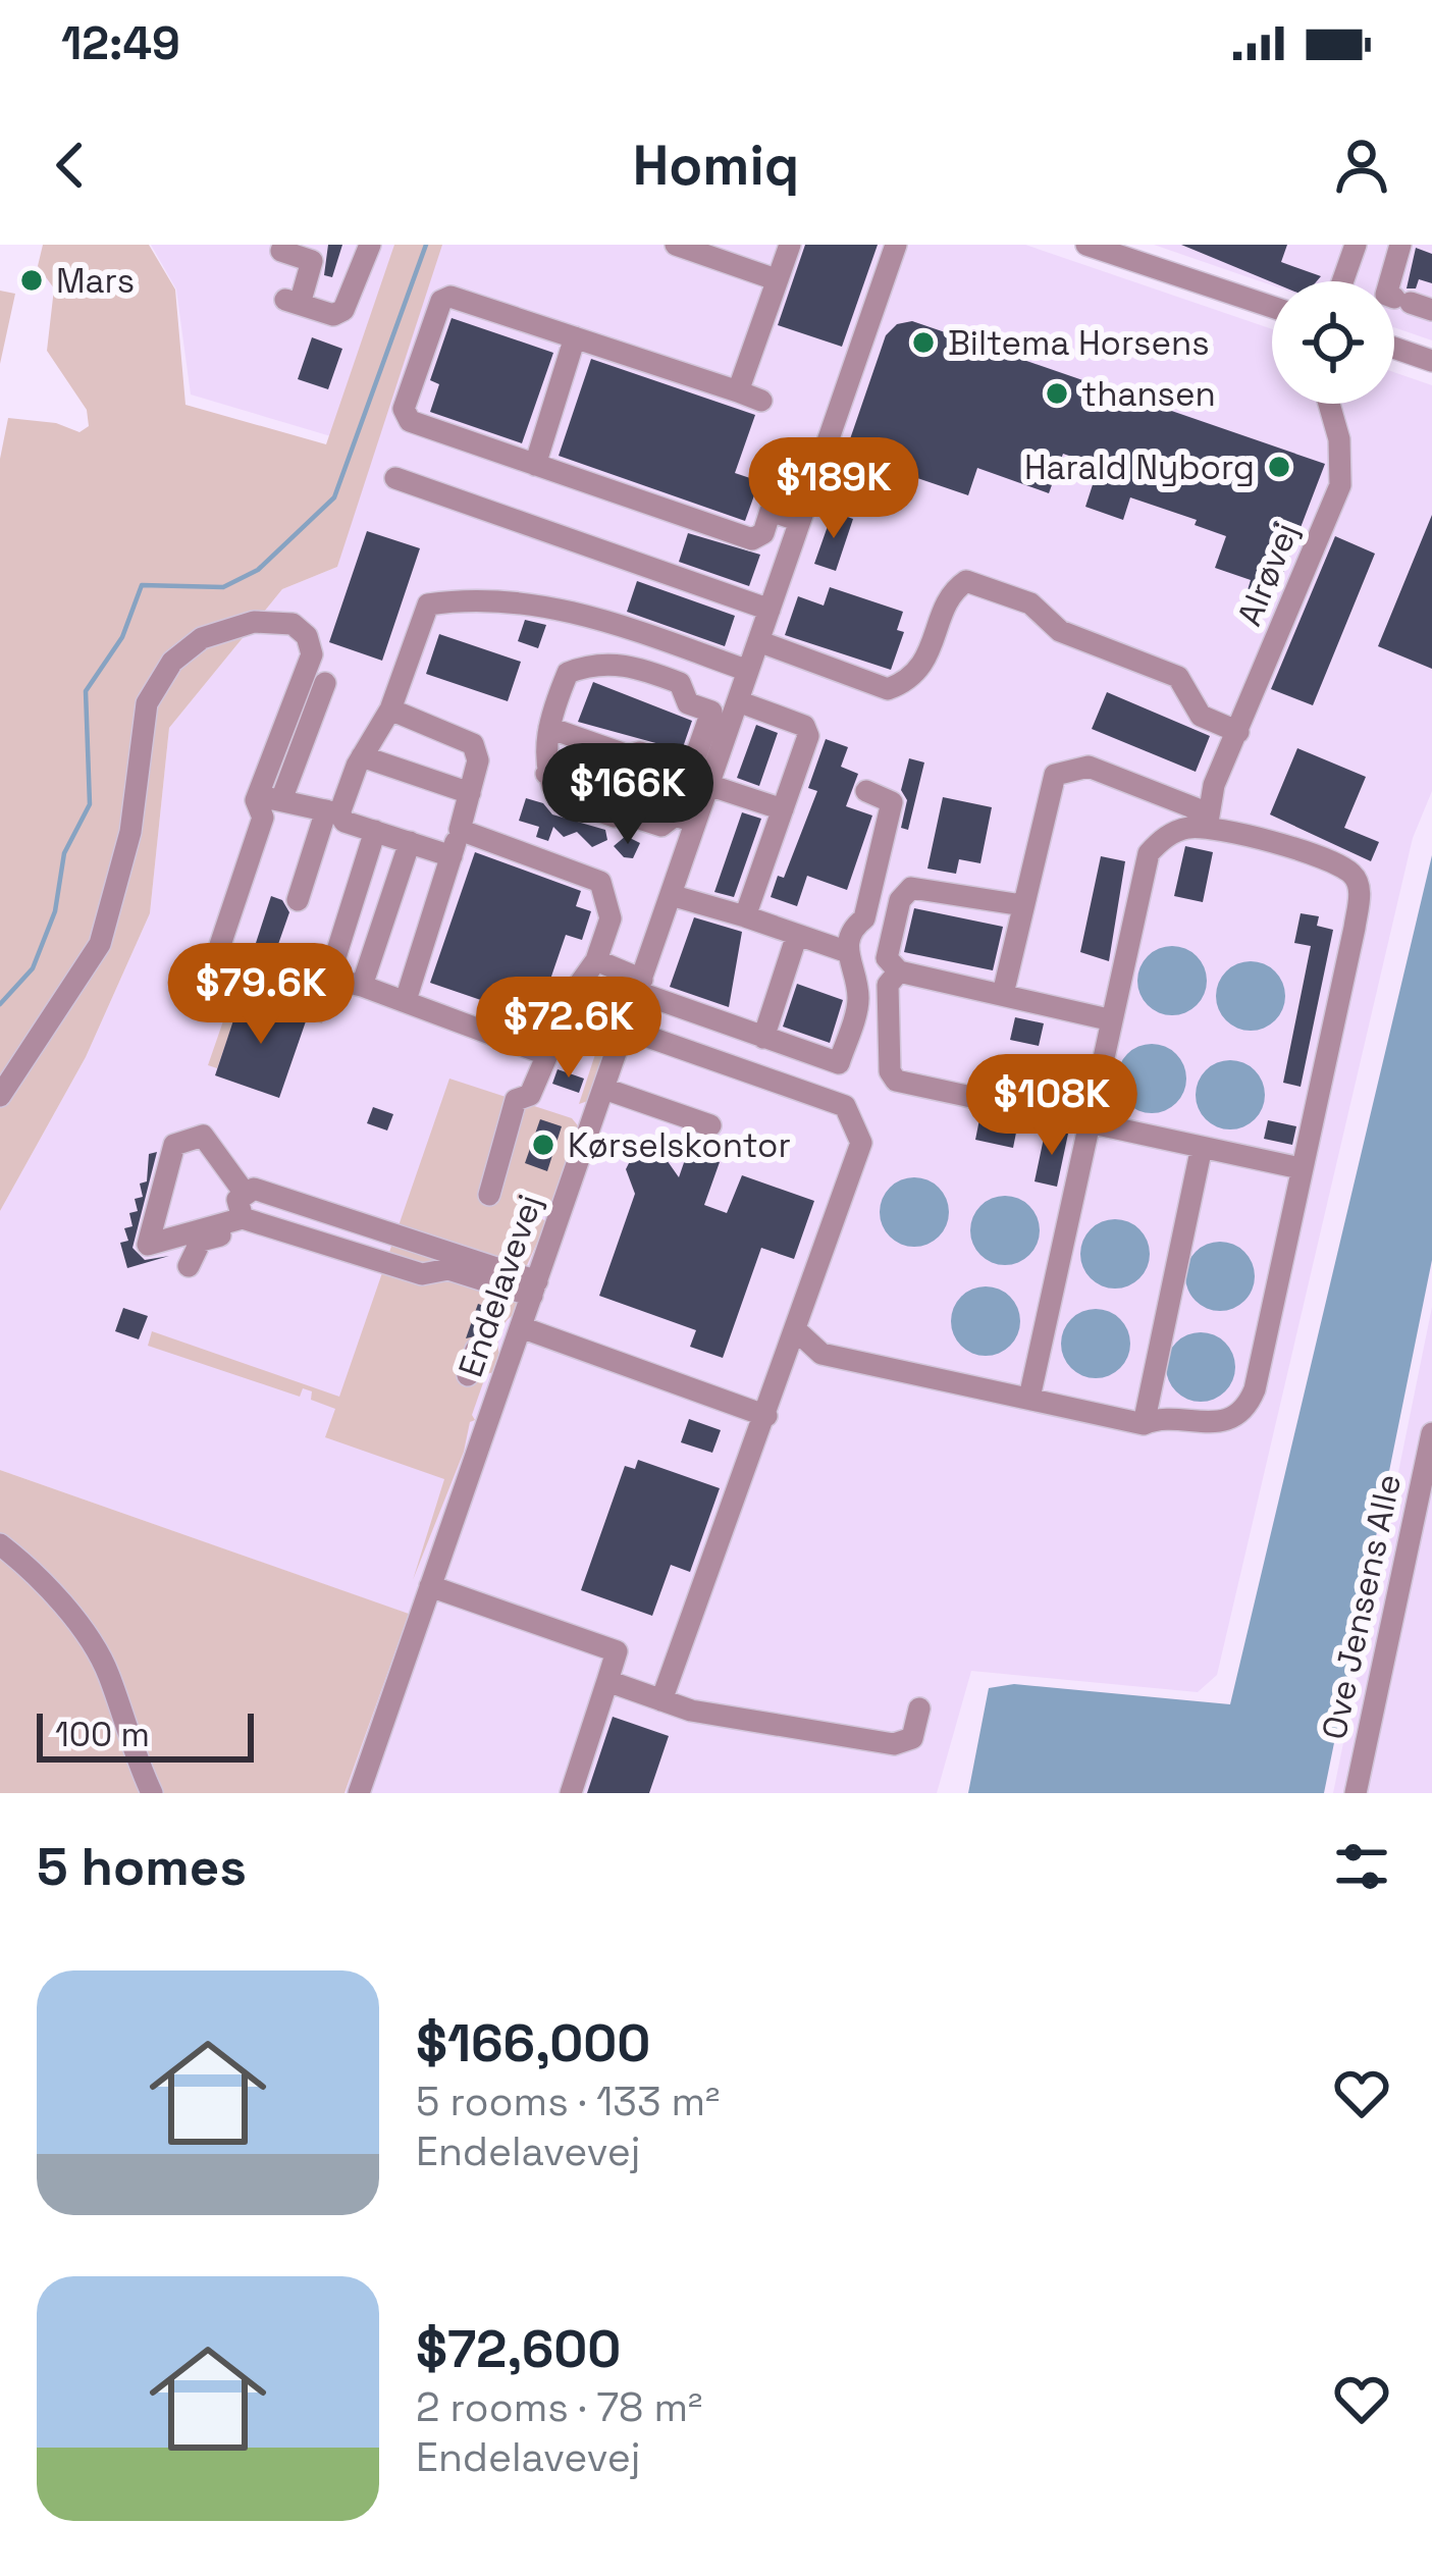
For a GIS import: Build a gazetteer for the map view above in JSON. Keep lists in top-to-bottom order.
{
  "streets": {
    "street": ["Alrøvej", "Endelavevej", "Ove Jensens Alle"]
  },
  "places": [
    "Mars",
    "Biltema Horsens",
    "thansen",
    "Harald Nyborg",
    "Kørselskontor"
  ],
  "scale_bar": "100 m",
  "page": {
    "status": "12:49",
    "header": "Homiq",
    "price": [
      "$189K",
      "$166K",
      "$79.6K",
      "$72.6K",
      "$108K"
    ],
    "scale": "100 m",
    "heading": "5 homes",
    "list": [
      {
        "name": "$166,000",
        "note": "5 rooms · 133 m² · Endelavevej"
      },
      {
        "name": "$72,600",
        "note": "2 rooms · 78 m² · Endelavevej"
      }
    ]
  }
}
